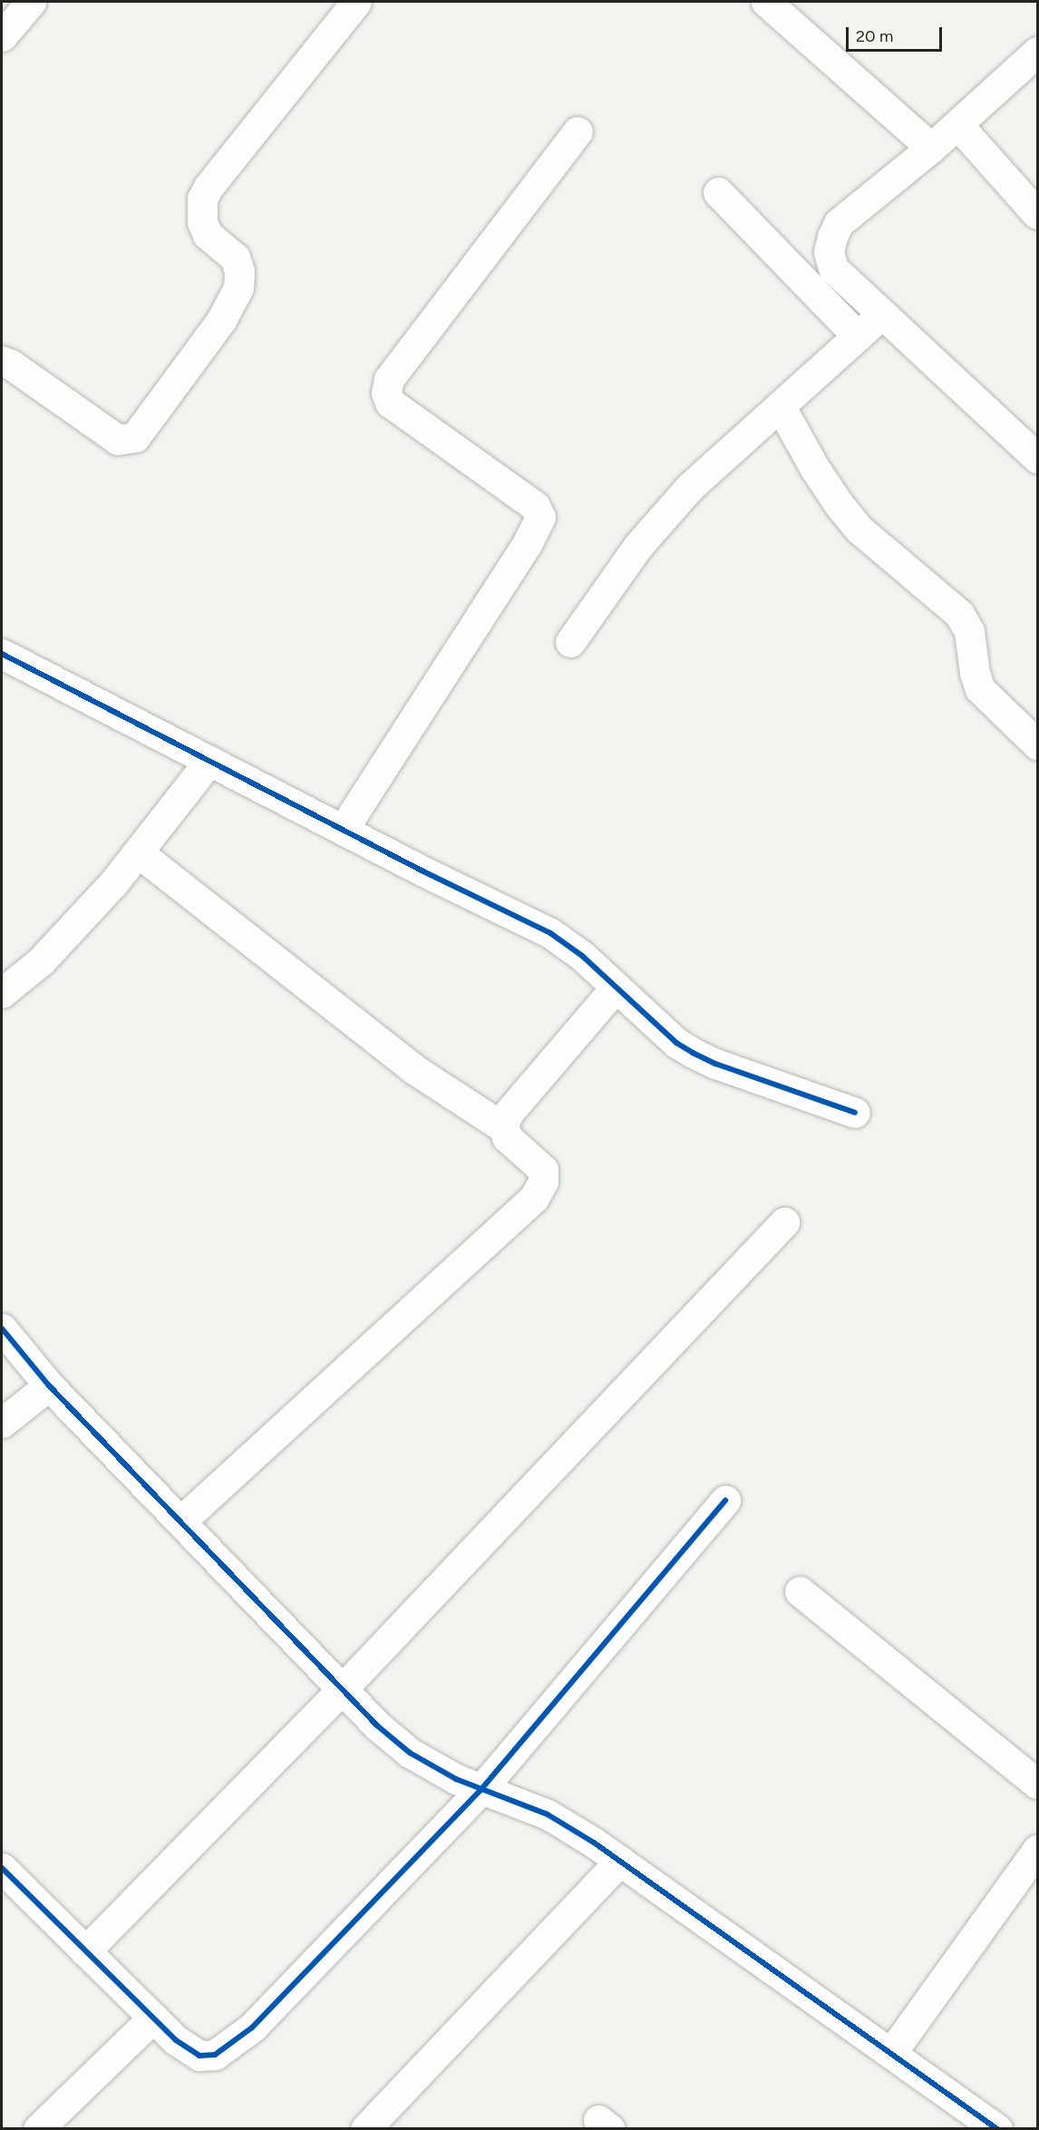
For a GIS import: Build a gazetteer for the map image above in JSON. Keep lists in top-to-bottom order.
{
  "scale_bar": "20 m"
}
